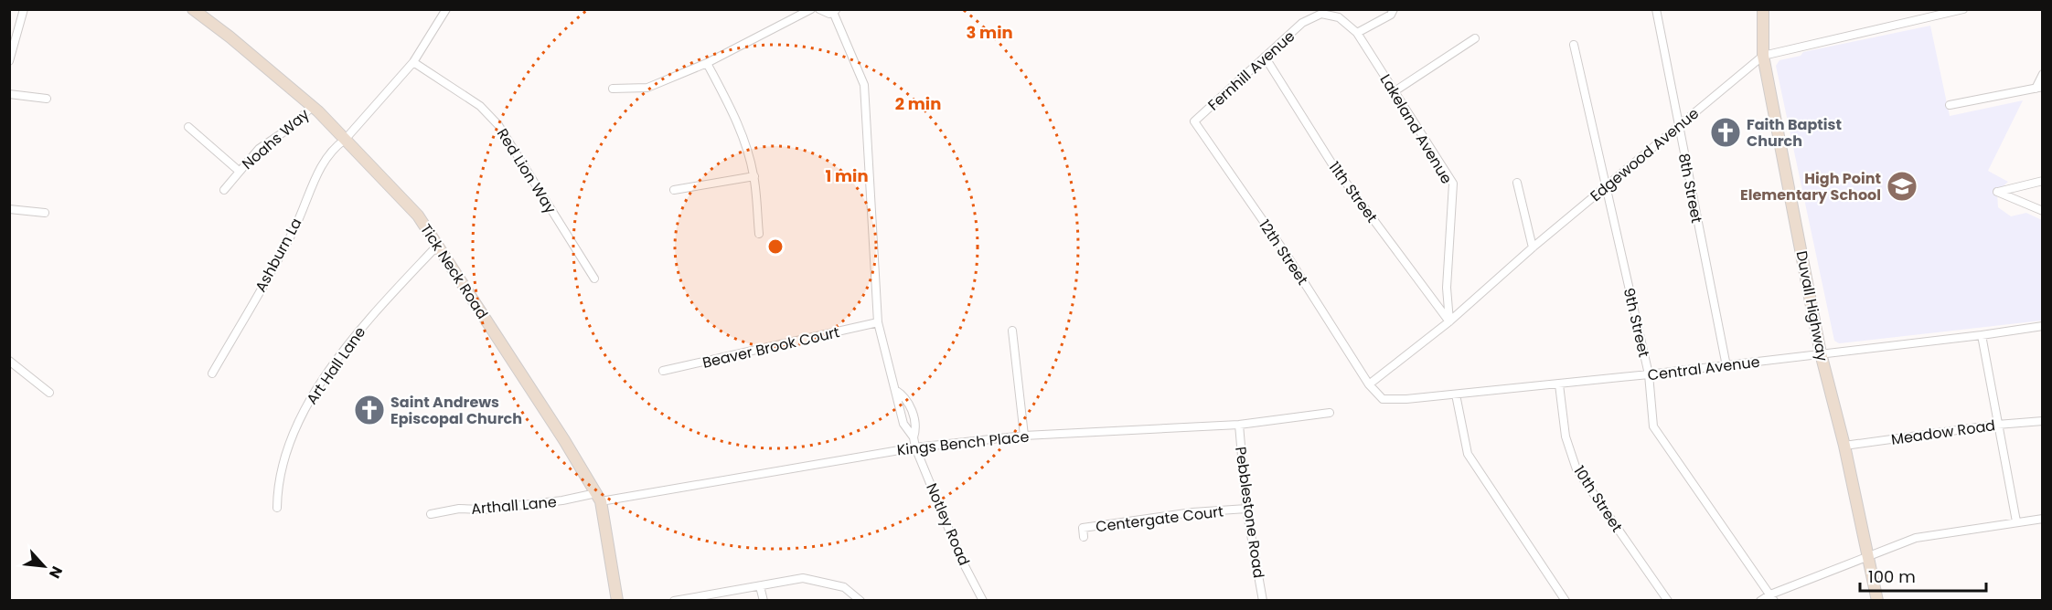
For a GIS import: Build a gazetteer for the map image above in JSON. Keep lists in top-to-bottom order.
{
  "streets": {
    "street": [
      "Fernhill Avenue",
      "Lakeland Avenue",
      "Noahs Way",
      "Edgewood Avenue",
      "Red Lion Way",
      "8th Street",
      "11th Street",
      "12th Street",
      "Ashburn La",
      "Tick Neck Road",
      "Duvall Highway",
      "9th Street",
      "Beaver Brook Court",
      "Art Hall Lane",
      "Central Avenue",
      "Meadow Road",
      "Kings Bench Place",
      "10th Street",
      "Arthall Lane",
      "Pebblestone Road",
      "Centergate Court",
      "Notley Road"
    ]
  },
  "crossings": [
    ["Fernhill Avenue", "Lakeland Avenue"],
    ["Fernhill Avenue", "11th Street"],
    ["Fernhill Avenue", "12th Street"],
    ["Lakeland Avenue", "Edgewood Avenue"],
    ["Lakeland Avenue", "11th Street"],
    ["Noahs Way", "Tick Neck Road"],
    ["Edgewood Avenue", "8th Street"],
    ["Edgewood Avenue", "11th Street"],
    ["Edgewood Avenue", "12th Street"],
    ["Edgewood Avenue", "Duvall Highway"],
    ["Edgewood Avenue", "9th Street"],
    ["Edgewood Avenue", "Central Avenue"],
    ["Red Lion Way", "Ashburn La"],
    ["8th Street", "Central Avenue"],
    ["12th Street", "Central Avenue"],
    ["Ashburn La", "Tick Neck Road"],
    ["Tick Neck Road", "Art Hall Lane"],
    ["Tick Neck Road", "Kings Bench Place"],
    ["Tick Neck Road", "Arthall Lane"],
    ["Duvall Highway", "Central Avenue"],
    ["Duvall Highway", "Meadow Road"],
    ["9th Street", "Central Avenue"],
    ["Beaver Brook Court", "Notley Road"],
    ["Central Avenue", "10th Street"],
    ["Kings Bench Place", "Arthall Lane"],
    ["Kings Bench Place", "Pebblestone Road"],
    ["Kings Bench Place", "Notley Road"],
    ["Pebblestone Road", "Centergate Court"]
  ],
  "places": {
    "church": ["Faith Baptist Church", "Saint Andrews Episcopal Church"],
    "school or university": ["High Point Elementary School"]
  },
  "scale_bar": "100 m",
  "north": "bottom right",
  "rings": ["3 min", "2 min", "1 min"]
}
